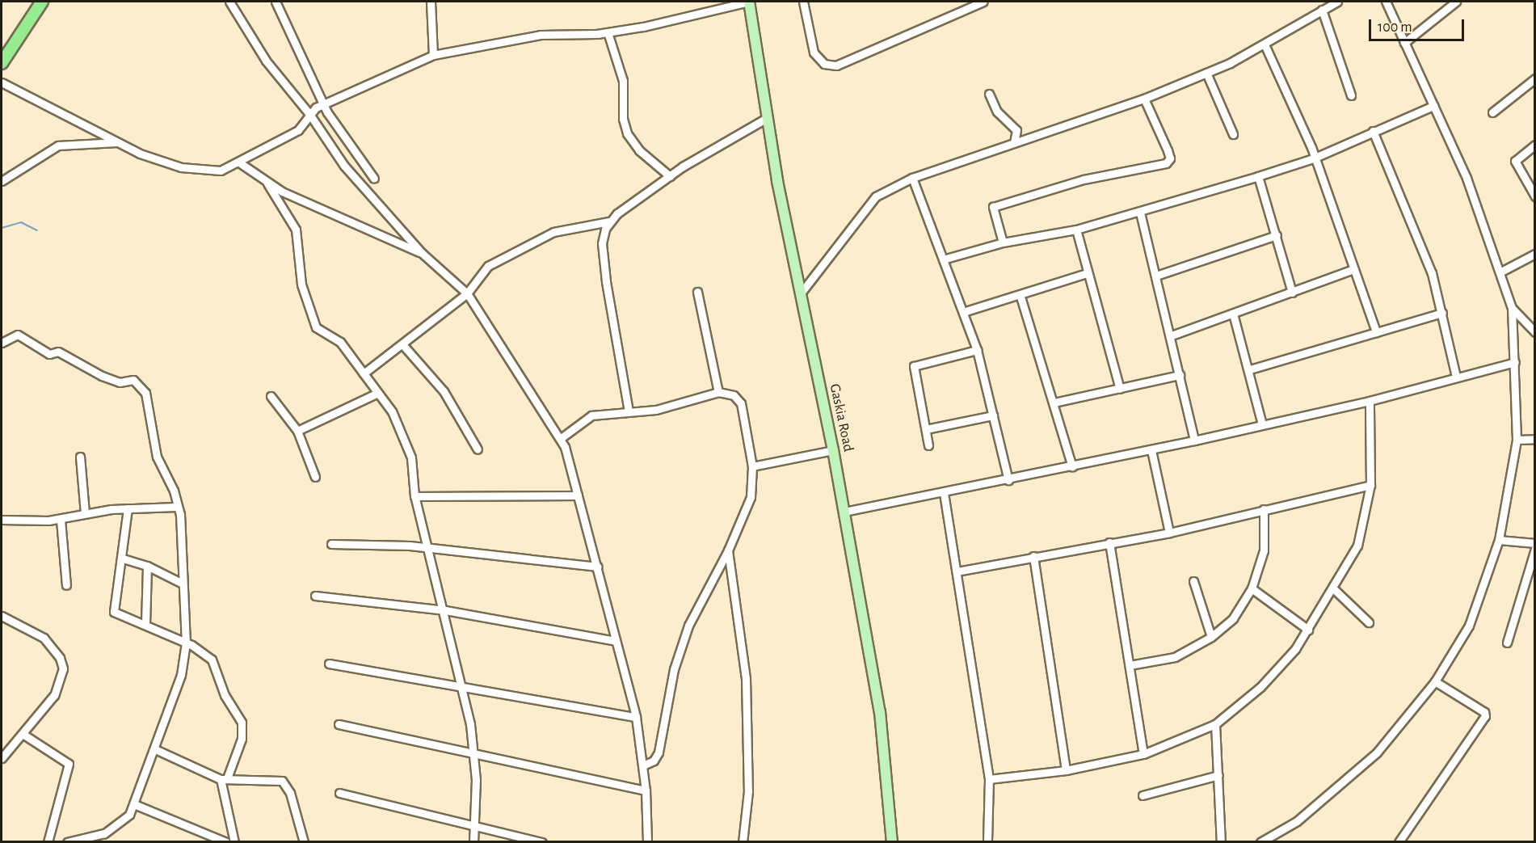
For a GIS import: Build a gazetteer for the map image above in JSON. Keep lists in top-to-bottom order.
{
  "streets": {
    "main road": ["Gaskia Road"]
  },
  "scale_bar": "100 m"
}
